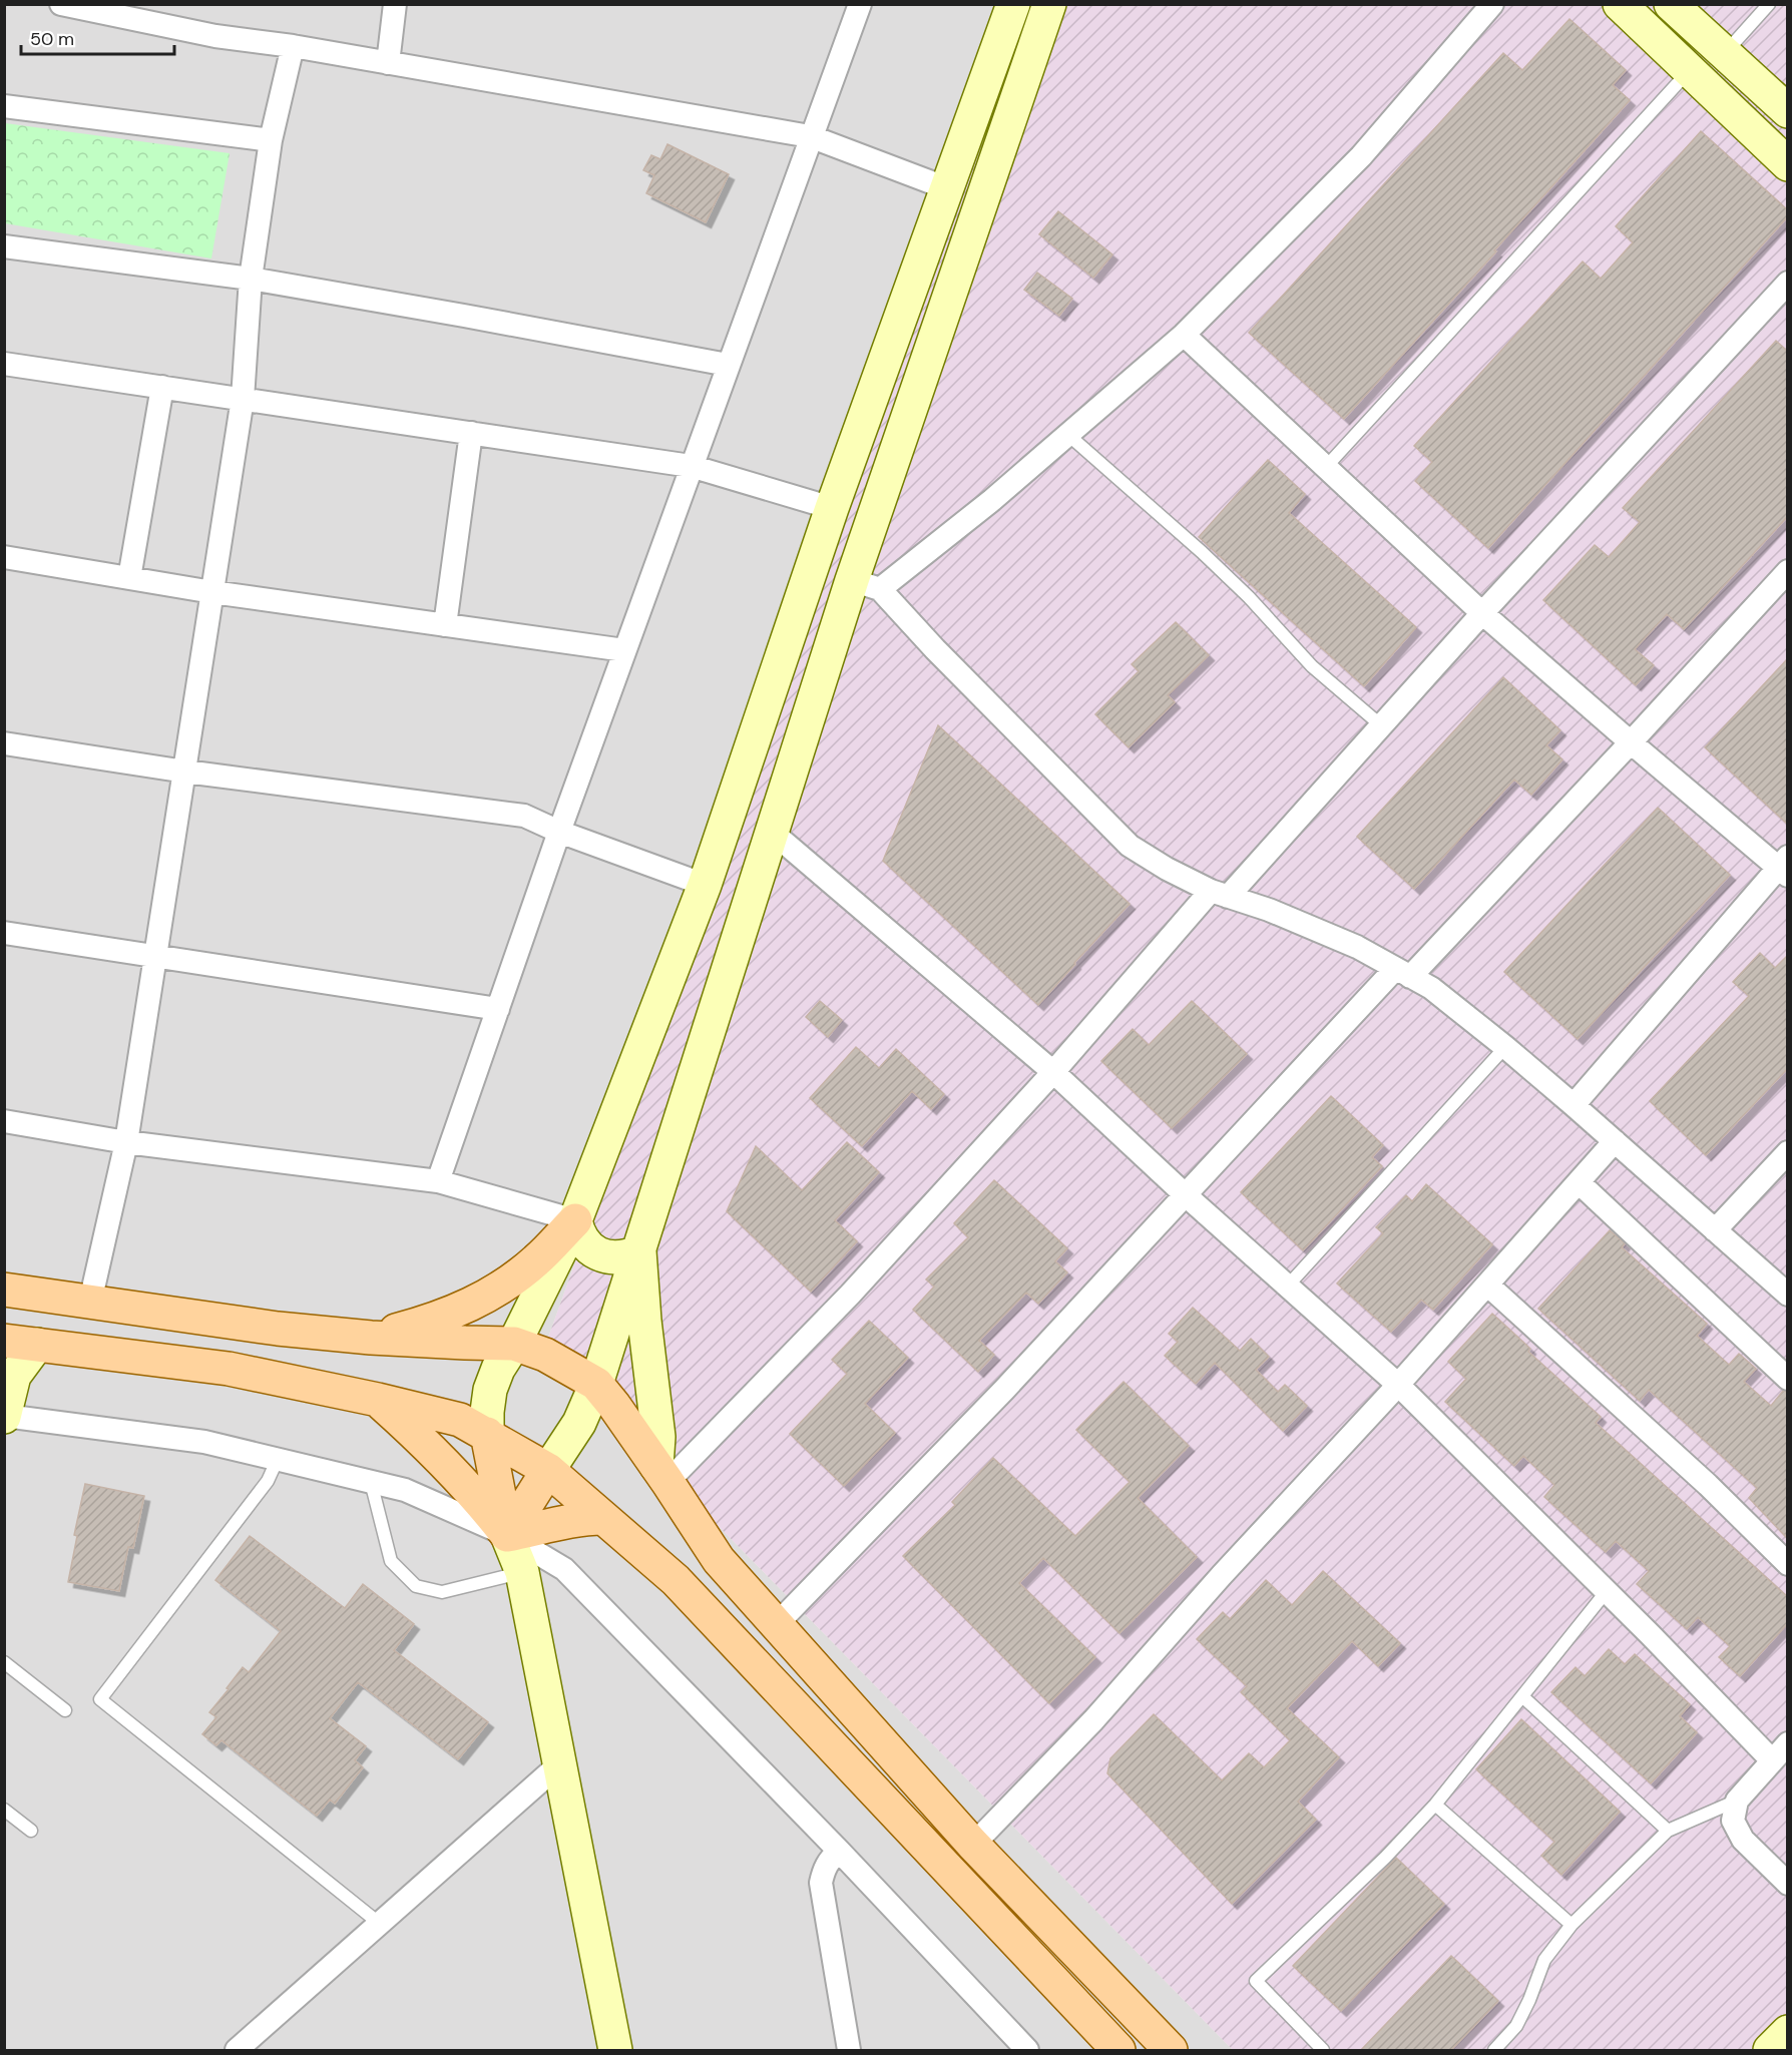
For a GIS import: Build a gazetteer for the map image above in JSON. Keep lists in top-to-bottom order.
{
  "scale_bar": "50 m"
}
